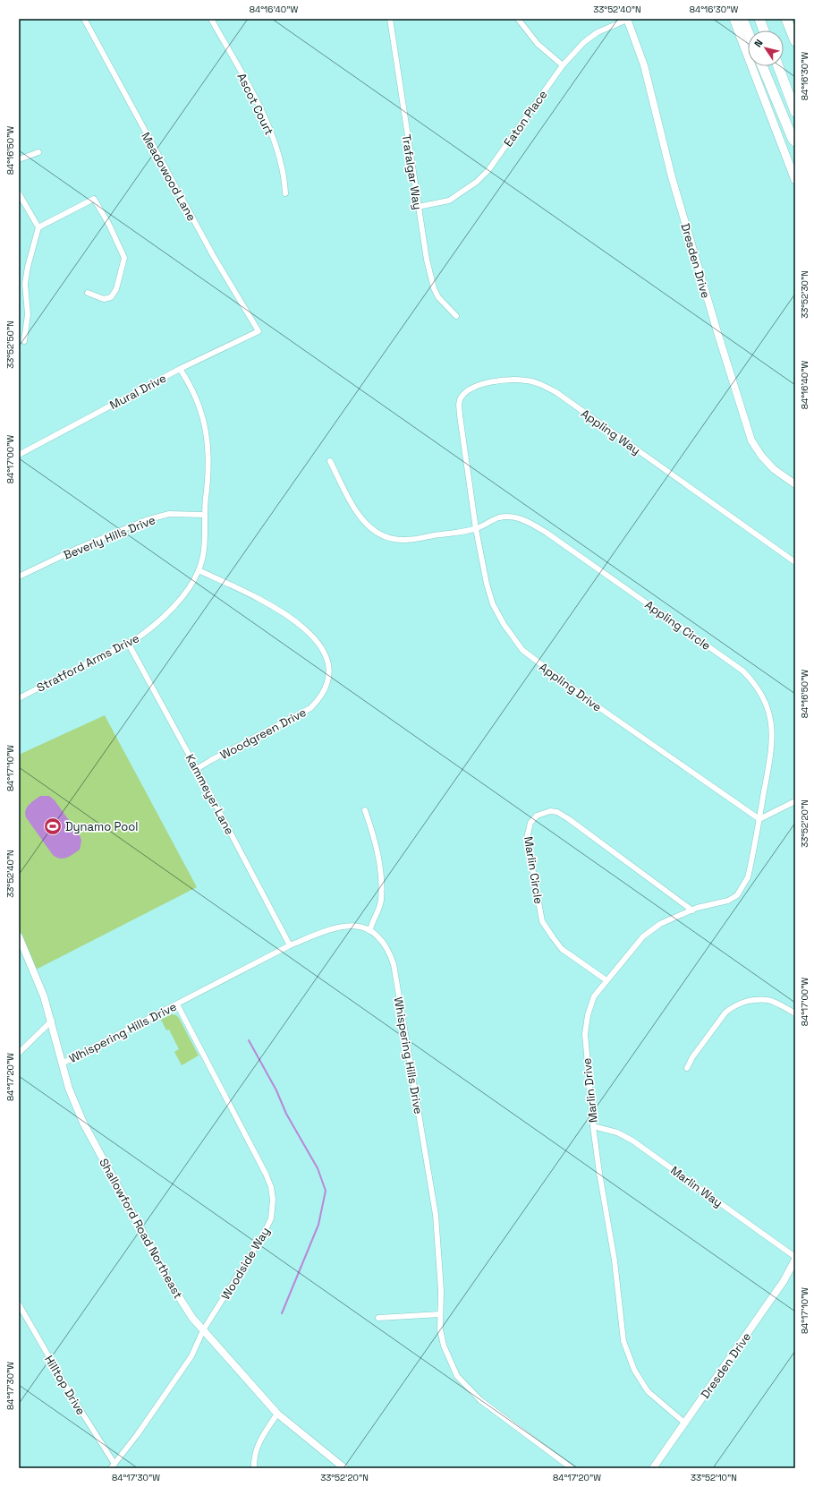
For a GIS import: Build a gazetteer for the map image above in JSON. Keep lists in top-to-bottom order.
{
  "streets": {
    "street": [
      "Ascot Court",
      "Eaton Place",
      "Trafalgar Way",
      "Meadowood Lane",
      "Dresden Drive",
      "Mural Drive",
      "Appling Way",
      "Beverly Hills Drive",
      "Appling Circle",
      "Stratford Arms Drive",
      "Appling Drive",
      "Woodgreen Drive",
      "Kammeyer Lane",
      "Marlin Circle",
      "Whispering Hills Drive",
      "Marlin Drive",
      "Marlin Way",
      "Shallowford Road Northeast",
      "Woodside Way",
      "Hilltop Drive"
    ]
  },
  "crossings": [
    ["Eaton Place", "Trafalgar Way"],
    ["Eaton Place", "Dresden Drive"],
    ["Meadowood Lane", "Mural Drive"],
    ["Dresden Drive", "Marlin Drive"],
    ["Mural Drive", "Stratford Arms Drive"],
    ["Appling Way", "Appling Drive"],
    ["Beverly Hills Drive", "Stratford Arms Drive"],
    ["Appling Circle", "Appling Drive"],
    ["Appling Circle", "Marlin Drive"],
    ["Stratford Arms Drive", "Woodgreen Drive"],
    ["Stratford Arms Drive", "Kammeyer Lane"],
    ["Appling Drive", "Marlin Drive"],
    ["Woodgreen Drive", "Kammeyer Lane"],
    ["Kammeyer Lane", "Whispering Hills Drive"],
    ["Marlin Circle", "Marlin Drive"],
    ["Whispering Hills Drive", "Shallowford Road Northeast"],
    ["Whispering Hills Drive", "Woodside Way"],
    ["Marlin Drive", "Marlin Way"],
    ["Shallowford Road Northeast", "Woodside Way"],
    ["Woodside Way", "Hilltop Drive"]
  ],
  "places": {
    "sports": ["Dynamo Pool"]
  },
  "north": "top left",
  "coordinates": [
    "84°16'40\"W",
    "33°52'40\"N",
    "84°16'30\"W",
    "84°16'50\"W",
    "33°52'30\"N",
    "33°52'50\"N",
    "84°17'00\"W",
    "84°17'10\"W",
    "33°52'20\"N",
    "84°17'20\"W",
    "84°17'30\"W",
    "33°52'10\"N"
  ]
}
